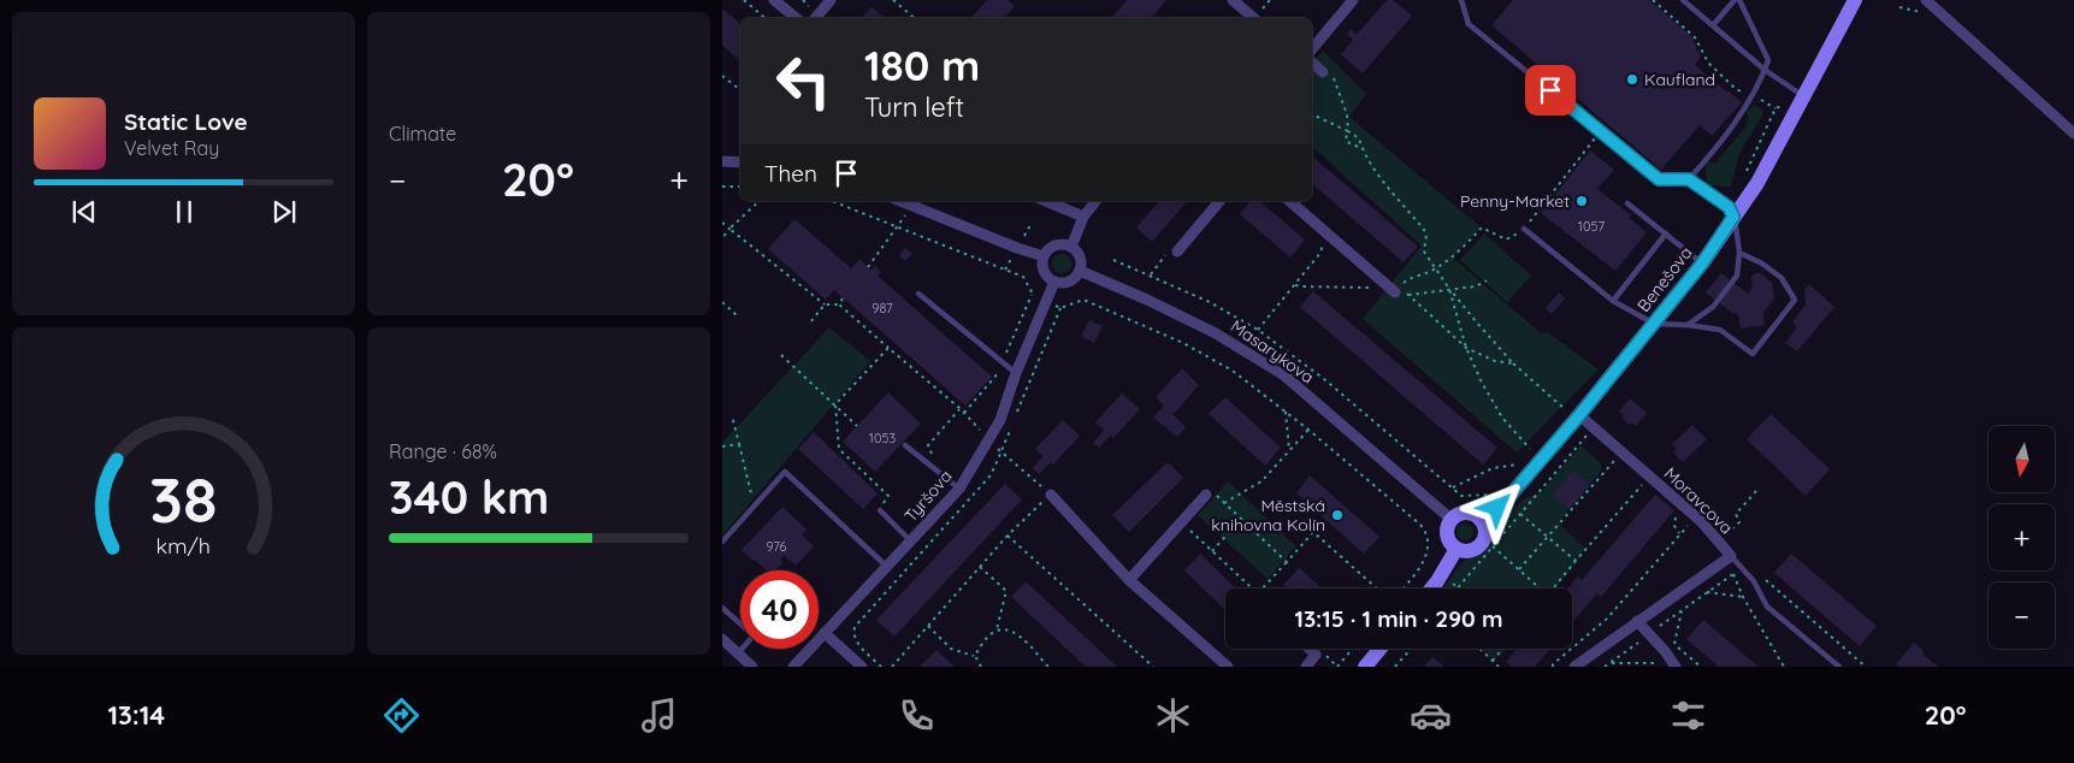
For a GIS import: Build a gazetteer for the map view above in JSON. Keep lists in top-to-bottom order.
{
  "streets": {
    "street": [
      "Benešova",
      "Masarykova",
      "Tyršova",
      "Moravcova"
    ]
  },
  "crossings": [
    ["Benešova", "Masarykova"],
    ["Benešova", "Moravcova"],
    ["Masarykova", "Tyršova"]
  ],
  "places": ["Kaufland", "Penny-Market", "Městská knihovna Kolín"],
  "house_numbers": [
    "1057",
    "987",
    "1053",
    "976"
  ],
  "north": "bottom",
  "page": {
    "tile": [
      "Climate",
      ["Range · 68%", "340 km"]
    ],
    "turn": ["180 m", "Turn left"],
    "song": ["Static Love", "Velvet Ray"],
    "then": "Then",
    "heat": ["−", "20°", "+"],
    "map_buttons": ["+", "−"],
    "limit": "40",
    "trip": "13:15 · 1 min · 290 m",
    "tabs": ["13:14", "20°"],
    "gauge": ["38", "km/h"]
  }
}
